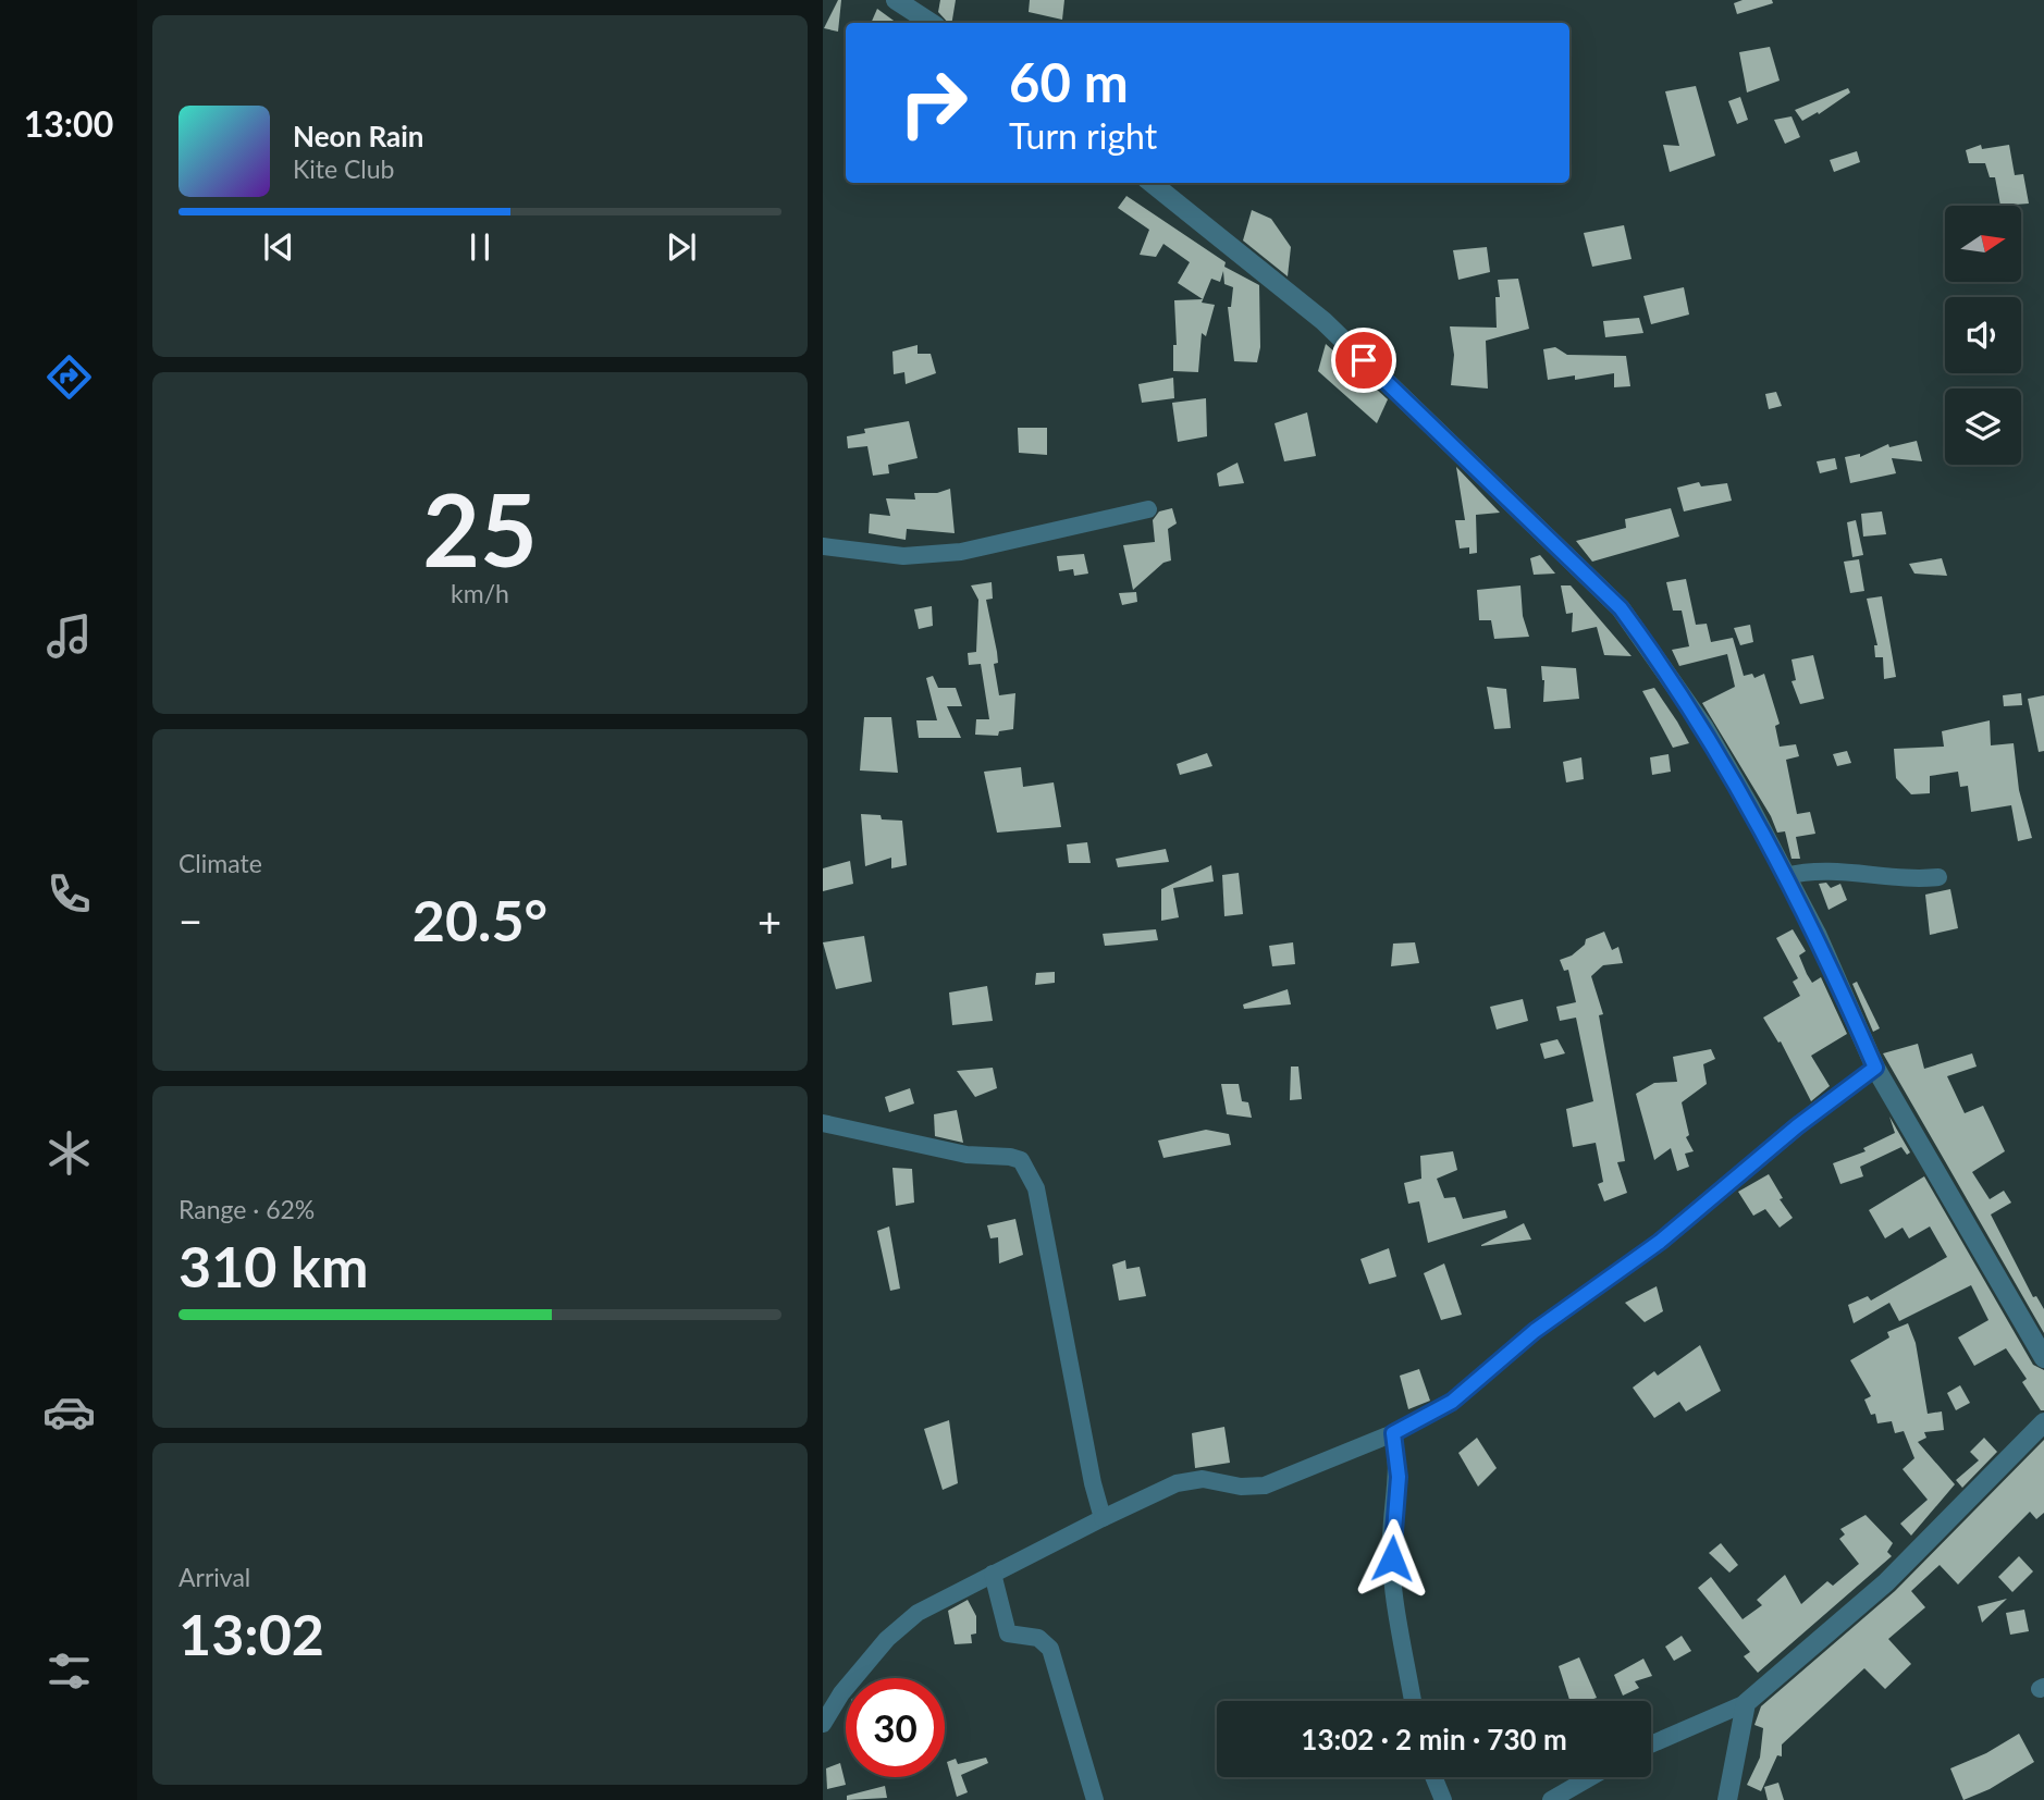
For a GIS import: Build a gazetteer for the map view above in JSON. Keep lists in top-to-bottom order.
{
  "north": "right",
  "page": {
    "tabs": "13:00",
    "turn": ["60 m", "Turn right"],
    "song": ["Neon Rain", "Kite Club"],
    "tile": [
      ["25", "km/h"],
      "Climate",
      ["Range · 62%", "310 km"],
      ["Arrival", "13:02"]
    ],
    "heat": ["−", "20.5°", "+"],
    "limit": "30",
    "trip": "13:02 · 2 min · 730 m"
  }
}
